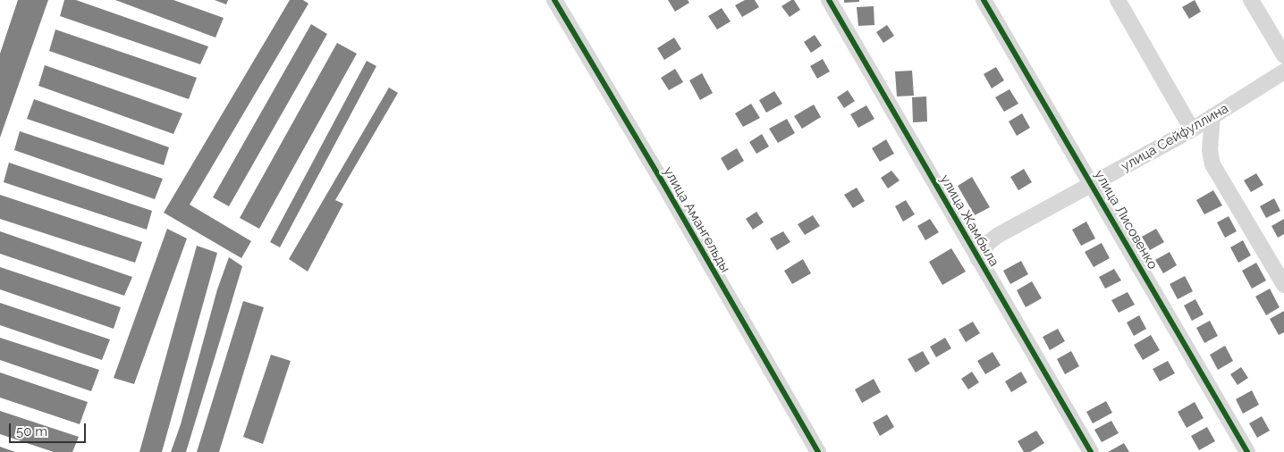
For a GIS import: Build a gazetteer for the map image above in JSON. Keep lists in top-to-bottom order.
{
  "streets": {
    "street": [
      "улица Сейфуллина",
      "улица Амангельды",
      "улица Лисовенко",
      "улица Жамбыла"
    ]
  },
  "crossings": [
    ["улица Сейфуллина", "улица Лисовенко"],
    ["улица Сейфуллина", "улица Жамбыла"]
  ],
  "scale_bar": "50 m"
}
